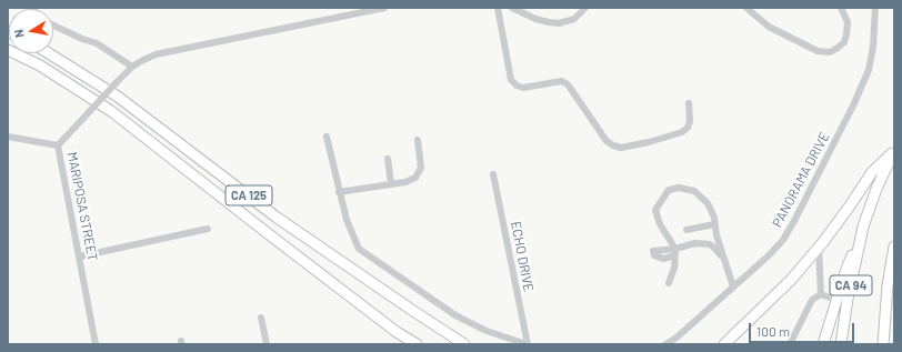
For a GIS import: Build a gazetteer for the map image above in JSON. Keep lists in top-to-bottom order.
{
  "streets": {
    "highway": ["CA 125", "CA 94"],
    "street": ["PANORAMA DRIVE", "MARIPOSA STREET", "ECHO DRIVE"]
  },
  "scale_bar": "100 m",
  "north": "left"
}
